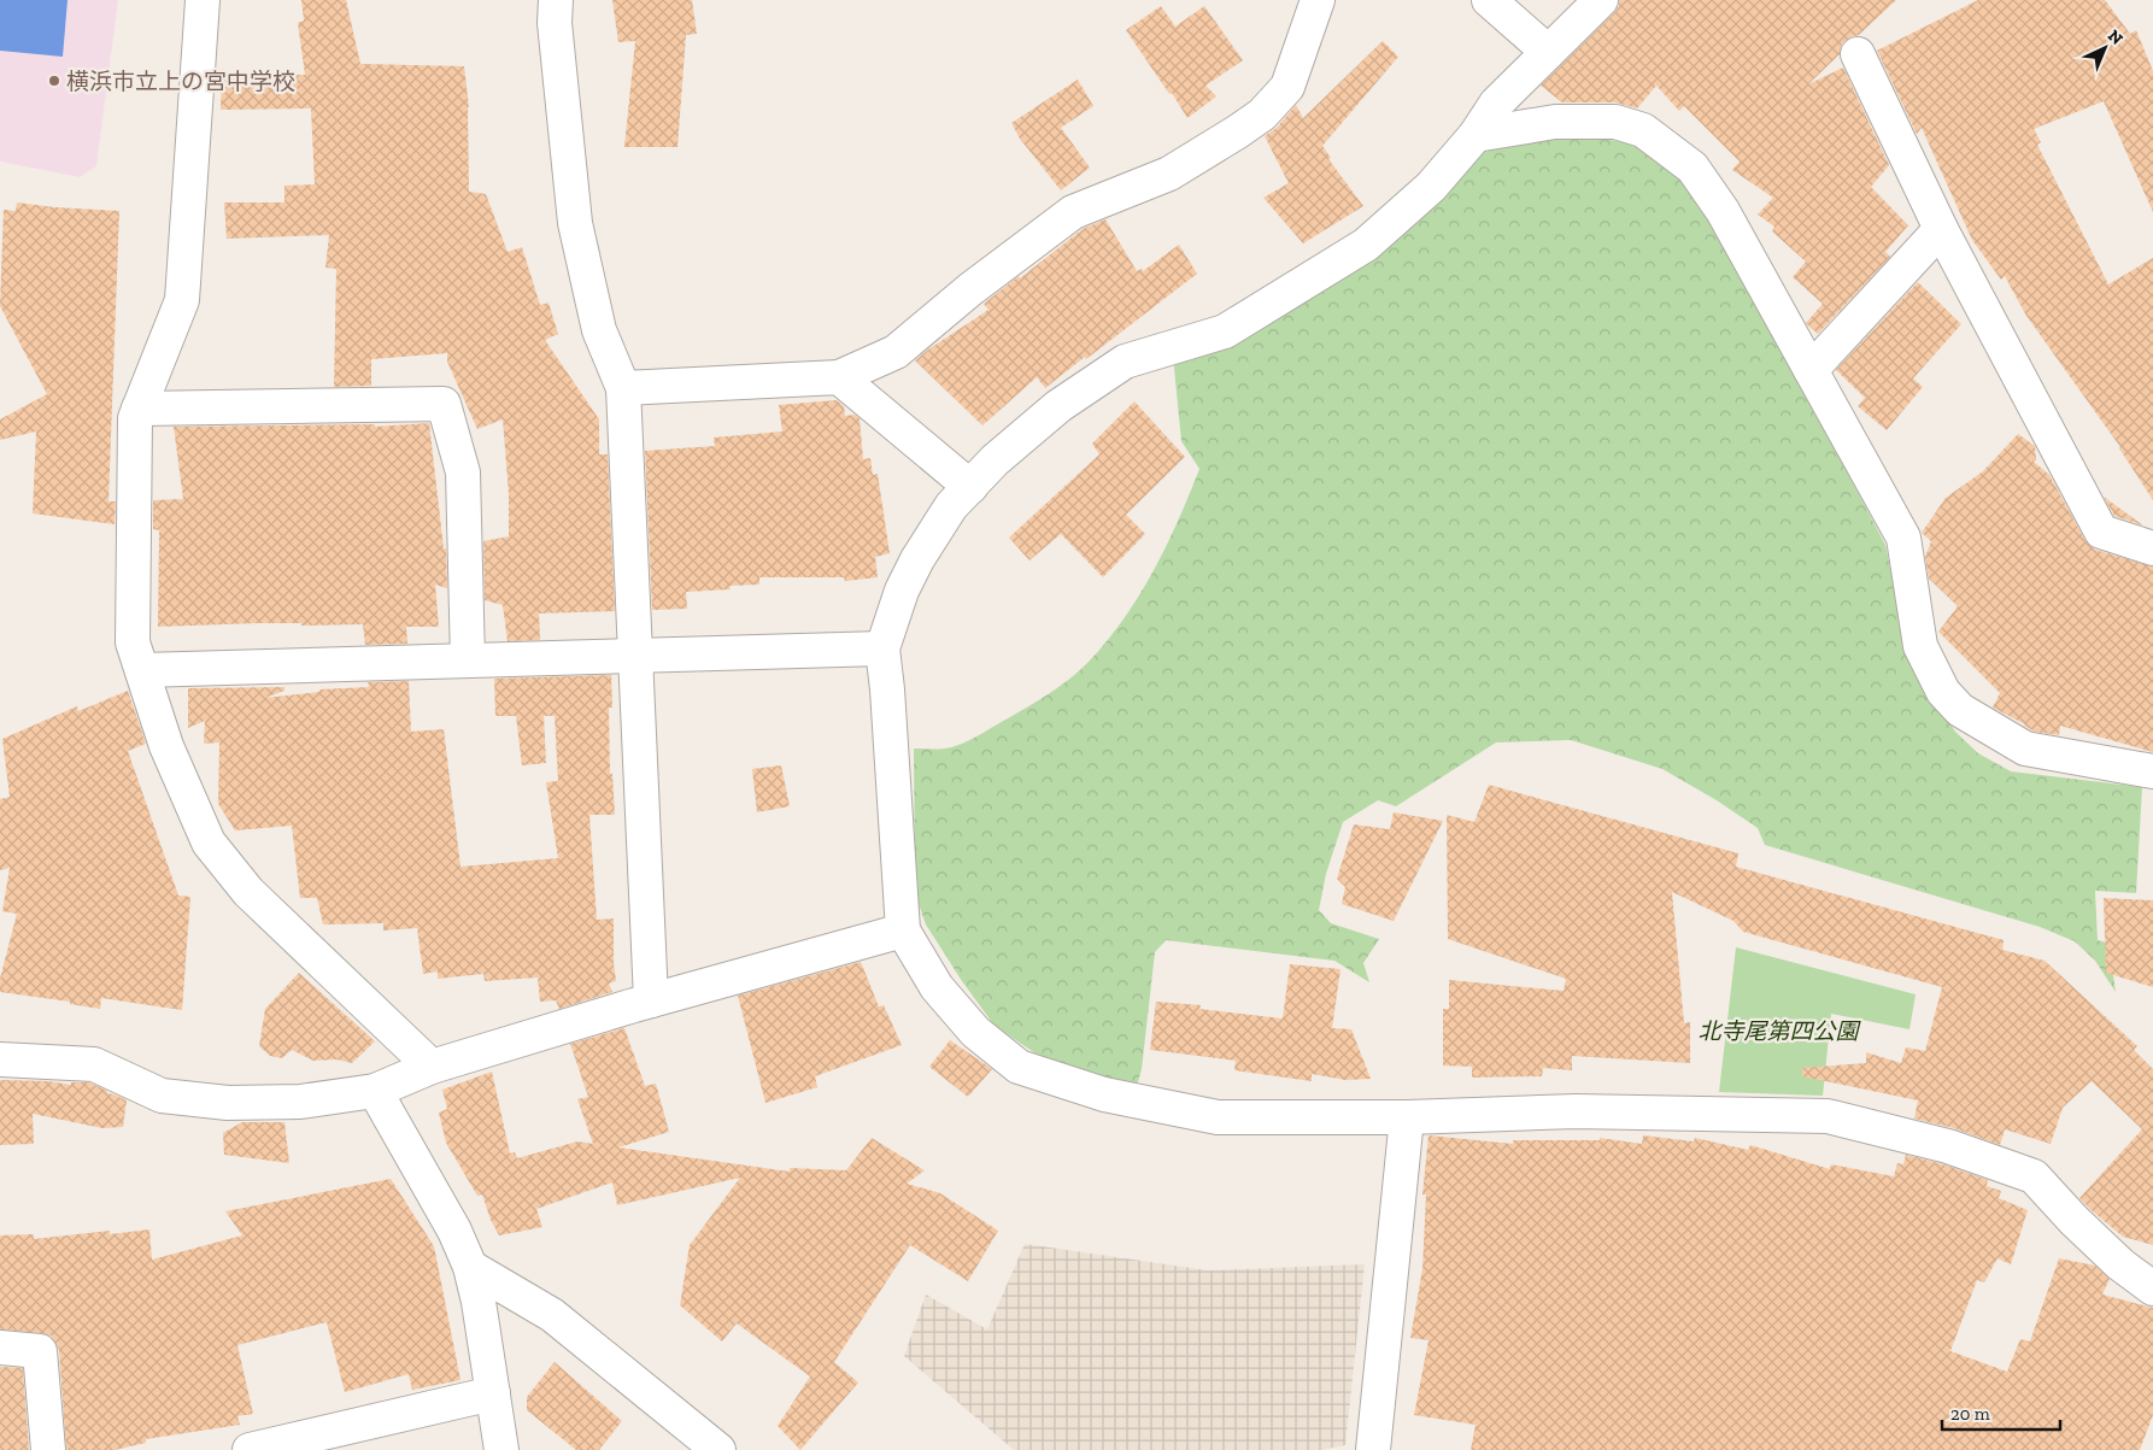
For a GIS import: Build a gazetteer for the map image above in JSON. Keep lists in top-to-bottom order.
{
  "parks": ["北寺尾第四公園"],
  "places": ["横浜市立上の宮中学校"],
  "scale_bar": "20 m",
  "north": "top right"
}
